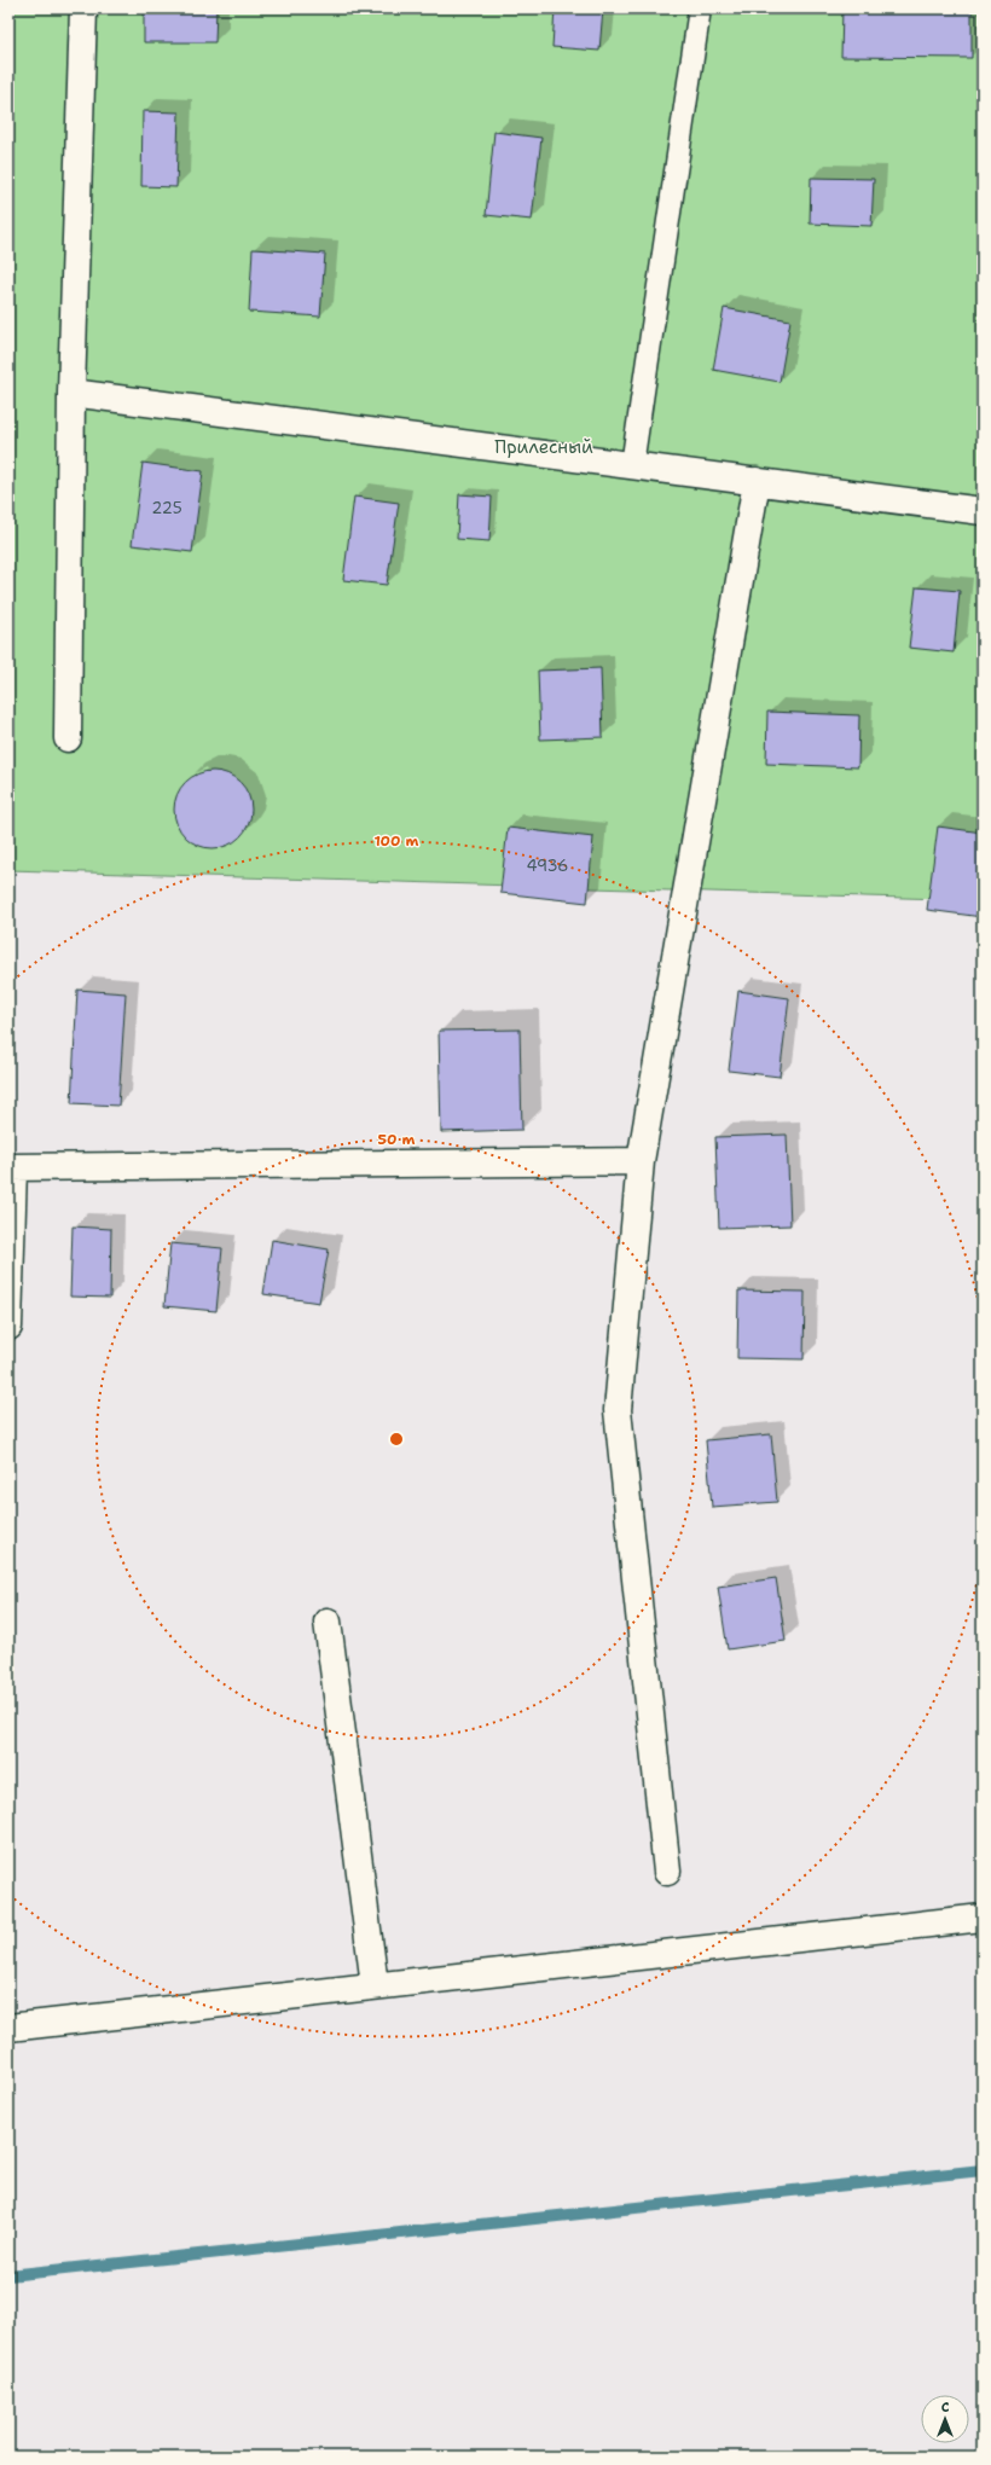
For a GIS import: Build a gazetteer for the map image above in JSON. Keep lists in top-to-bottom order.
{
  "parks": ["Прилесный"],
  "house_numbers": ["225", "4936"],
  "north": "top",
  "rings": ["100 m", "50 m"]
}
